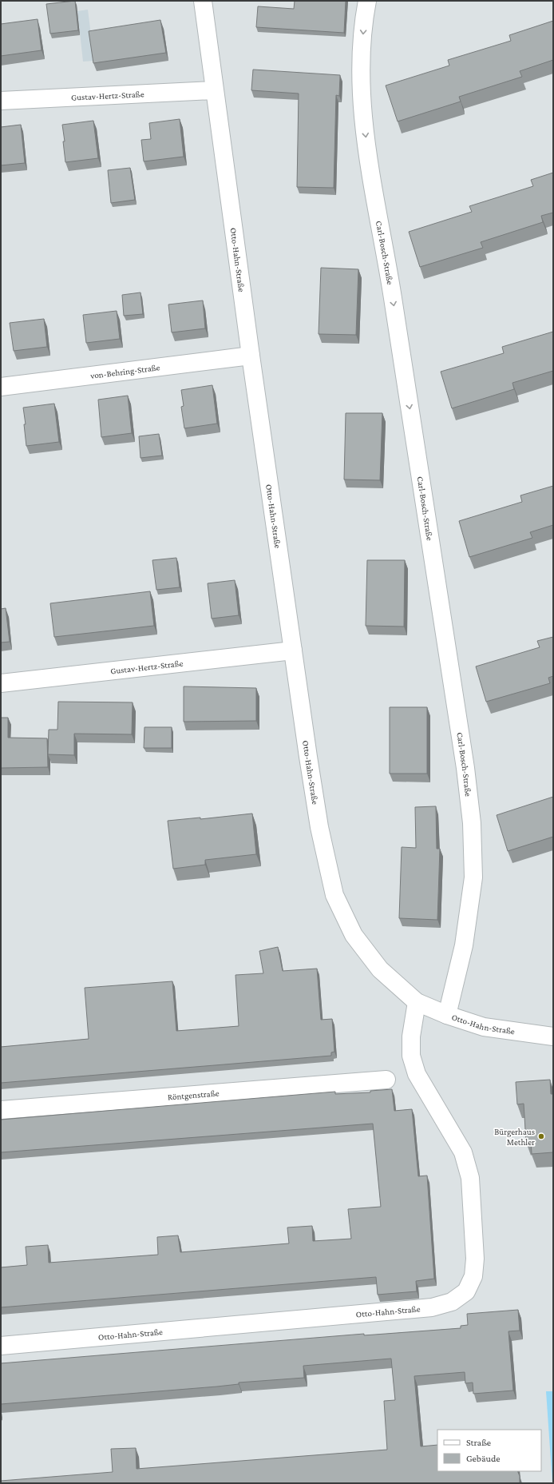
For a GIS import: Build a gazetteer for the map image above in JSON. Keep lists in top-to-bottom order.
{
  "streets": {
    "street": [
      "Gustav-Hertz-Straße",
      "Carl-Bosch-Straße",
      "Otto-Hahn-Straße",
      "von-Behring-Straße",
      "Röntgenstraße"
    ]
  },
  "crossings": [
    ["Gustav-Hertz-Straße", "Otto-Hahn-Straße"],
    ["Carl-Bosch-Straße", "Otto-Hahn-Straße"],
    ["Otto-Hahn-Straße", "von-Behring-Straße"]
  ],
  "one_way": ["Carl-Bosch-Straße"],
  "places": ["Bürgerhaus Methler"],
  "legend": ["Straße", "Gebäude"]
}
